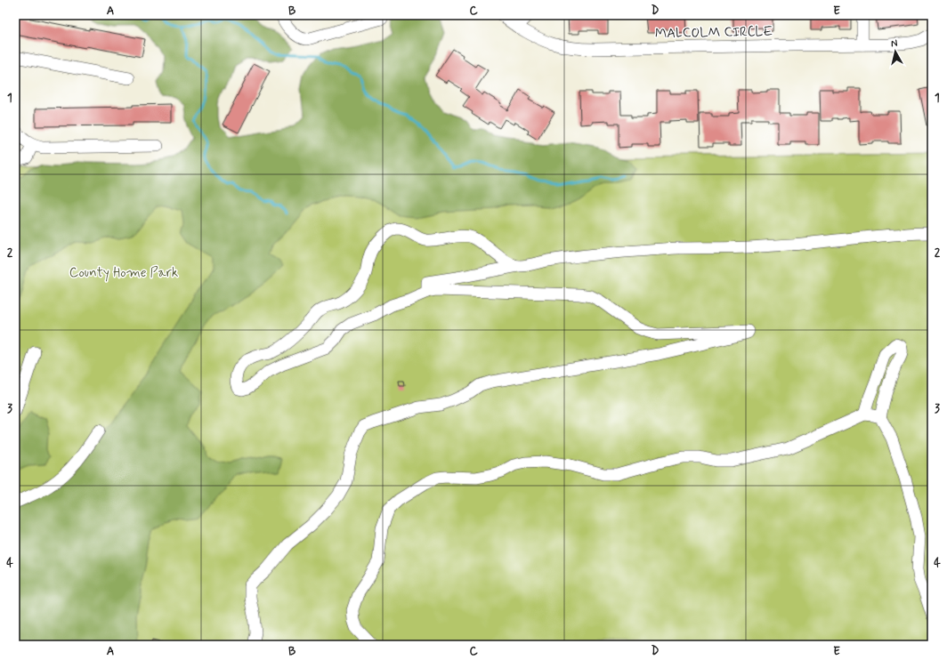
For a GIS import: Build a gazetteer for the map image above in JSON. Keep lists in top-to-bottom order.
{
  "streets": {
    "street": ["MALCOLM CIRCLE"]
  },
  "parks": ["County Home Park"],
  "north": "top",
  "grid": {
    "columns": [
      "A",
      "B",
      "C",
      "D",
      "E"
    ],
    "rows": [
      "1",
      "2",
      "3",
      "4"
    ]
  }
}
